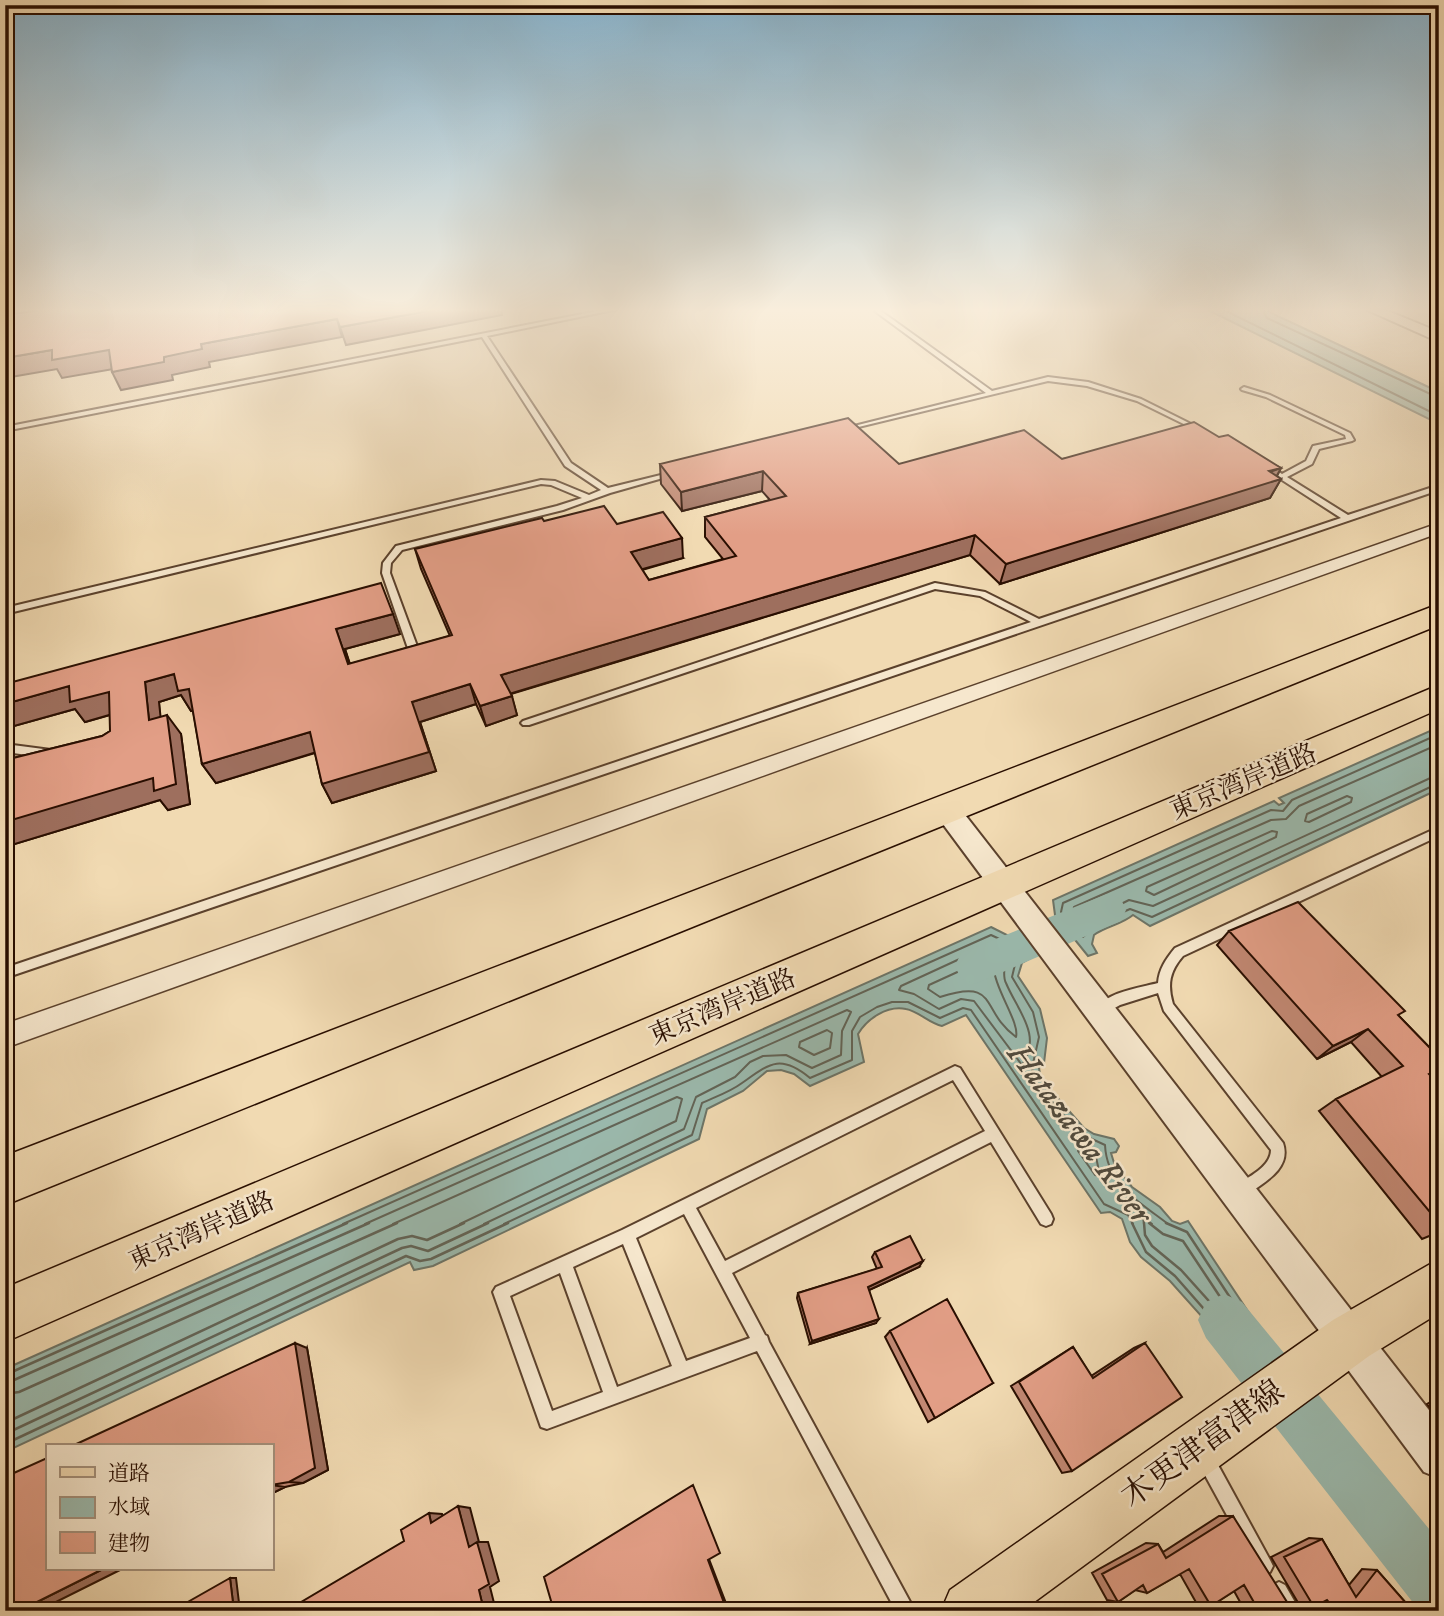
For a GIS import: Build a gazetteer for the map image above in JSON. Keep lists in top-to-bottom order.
{
  "streets": {
    "highway": ["東京湾岸道路"],
    "main road": ["木更津富津線"]
  },
  "water": ["Hatazawa River"],
  "legend": ["道路", "水域", "建物"]
}
